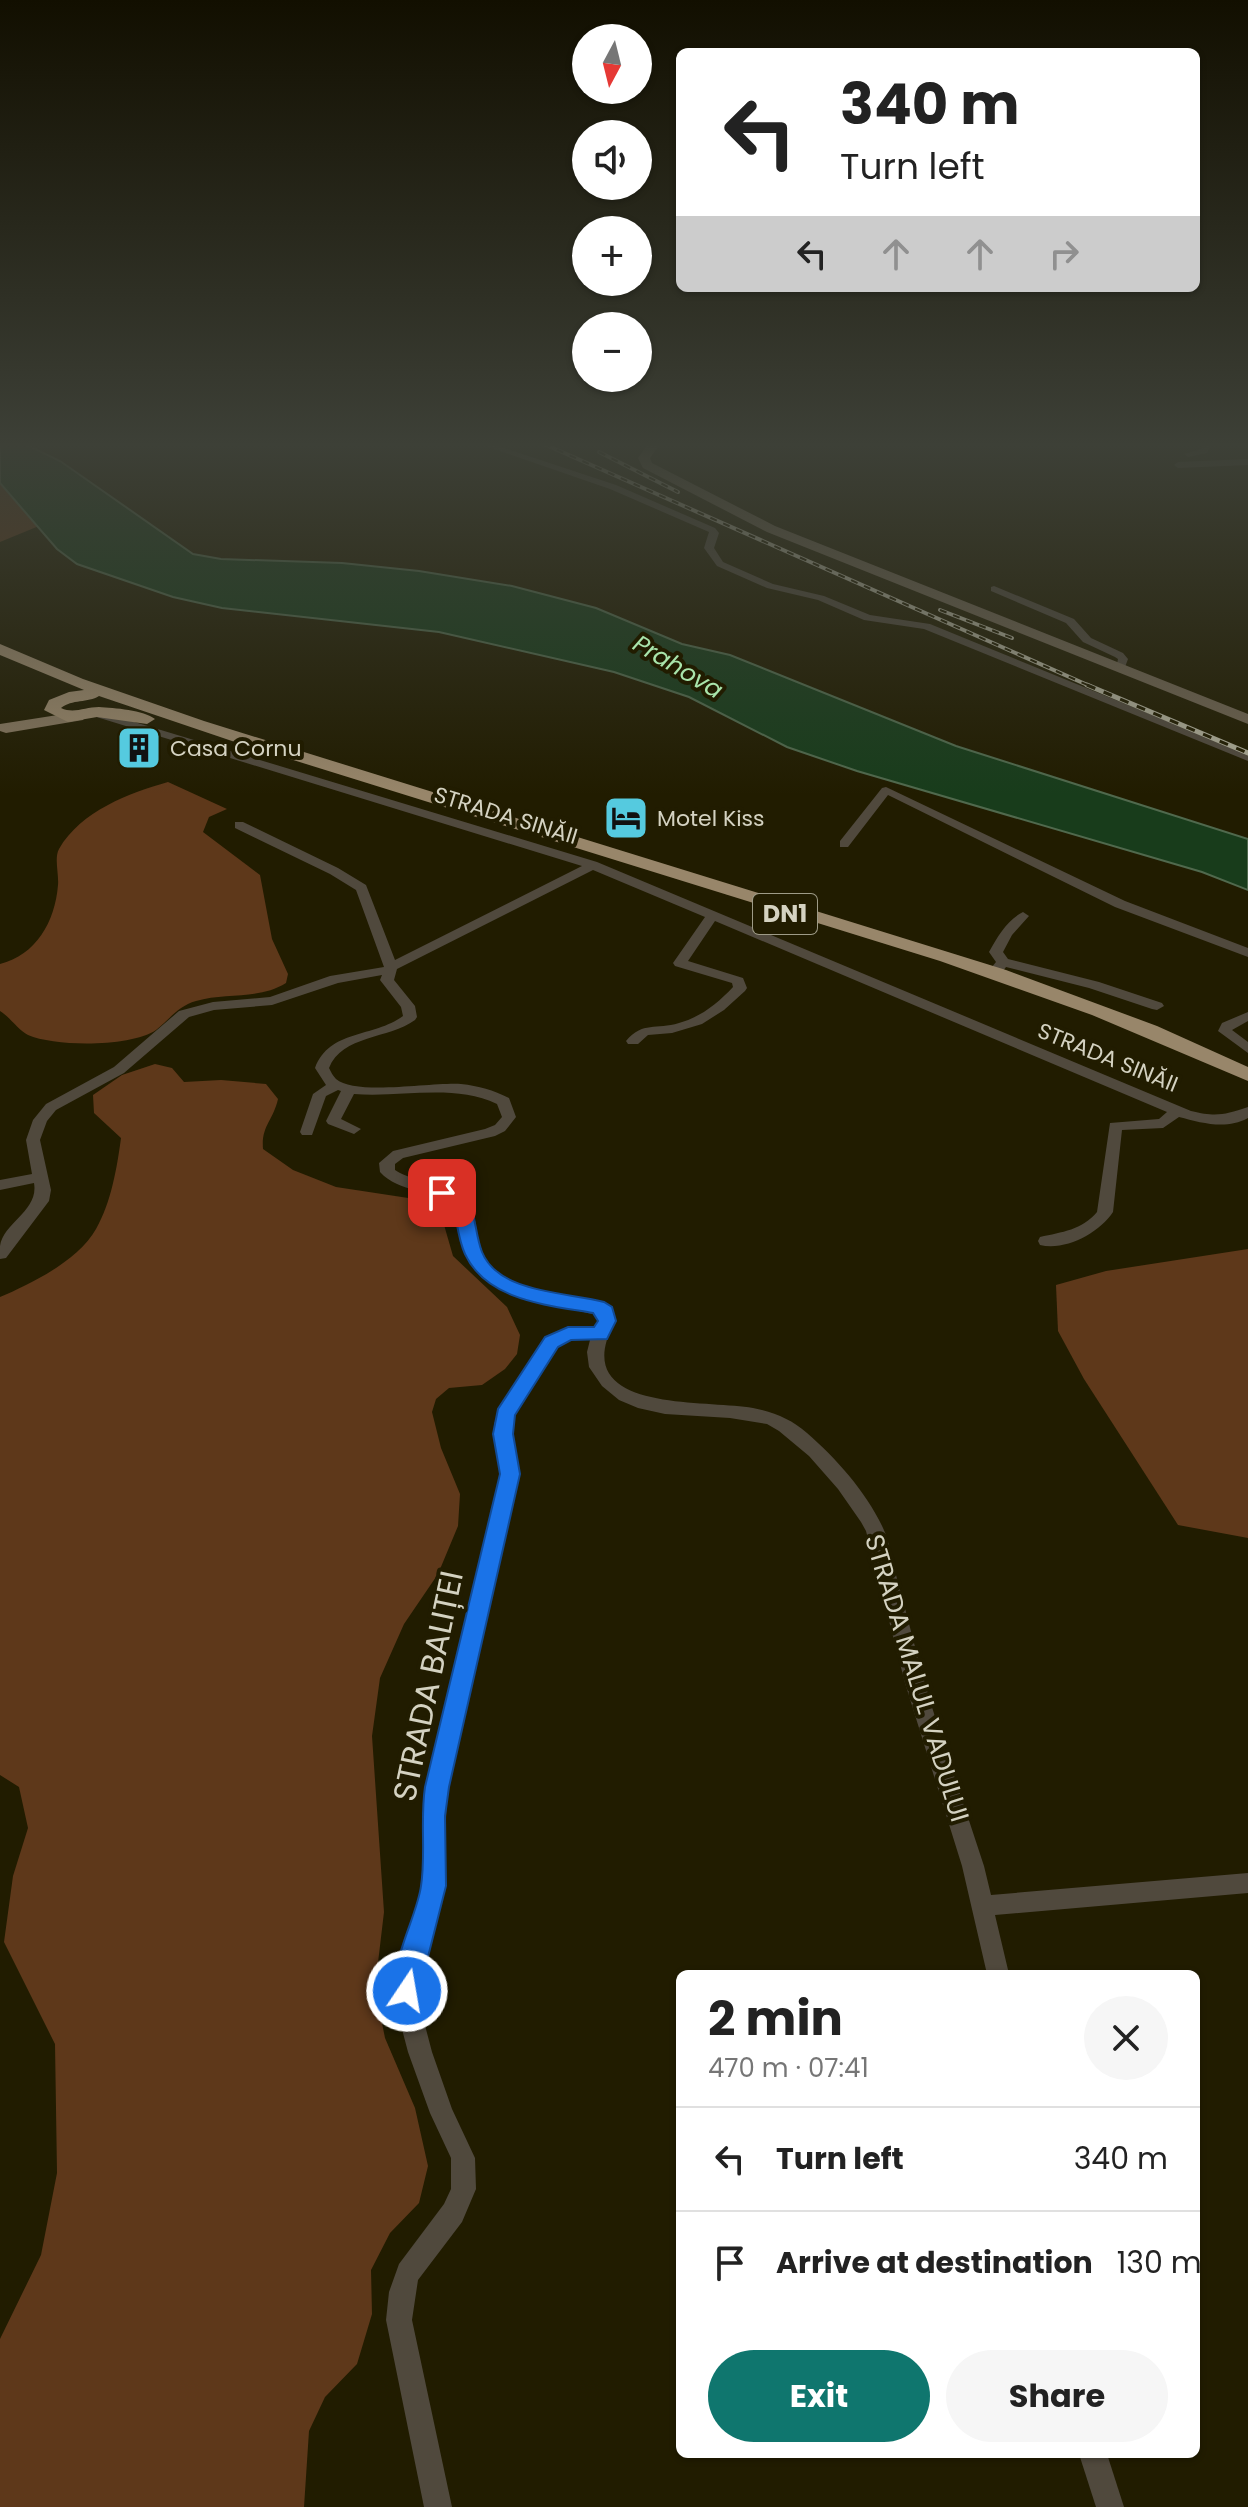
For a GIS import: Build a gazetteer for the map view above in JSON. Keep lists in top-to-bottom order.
{
  "streets": {
    "highway": ["DN1"],
    "street": ["STRADA SINĂII", "STRADA MALUL VADULUI", "STRADA BALIȚEI"]
  },
  "crossings": [
    ["STRADA SINĂII", "DN1"],
    ["STRADA MALUL VADULUI", "STRADA BALIȚEI"]
  ],
  "water": ["Prahova"],
  "places": {
    "building": ["Casa Cornu"],
    "hotel": ["Motel Kiss"]
  },
  "north": "bottom",
  "page": {
    "map_buttons": ["+", "−"],
    "turn": ["340 m", "Turn left"],
    "heading": ["2 min", "470 m · 07:41"],
    "list": [
      {
        "name": "Turn left",
        "value": "340 m"
      },
      {
        "name": "Arrive at destination",
        "value": "130 m"
      }
    ],
    "buttons": ["Exit", "Share"]
  }
}
